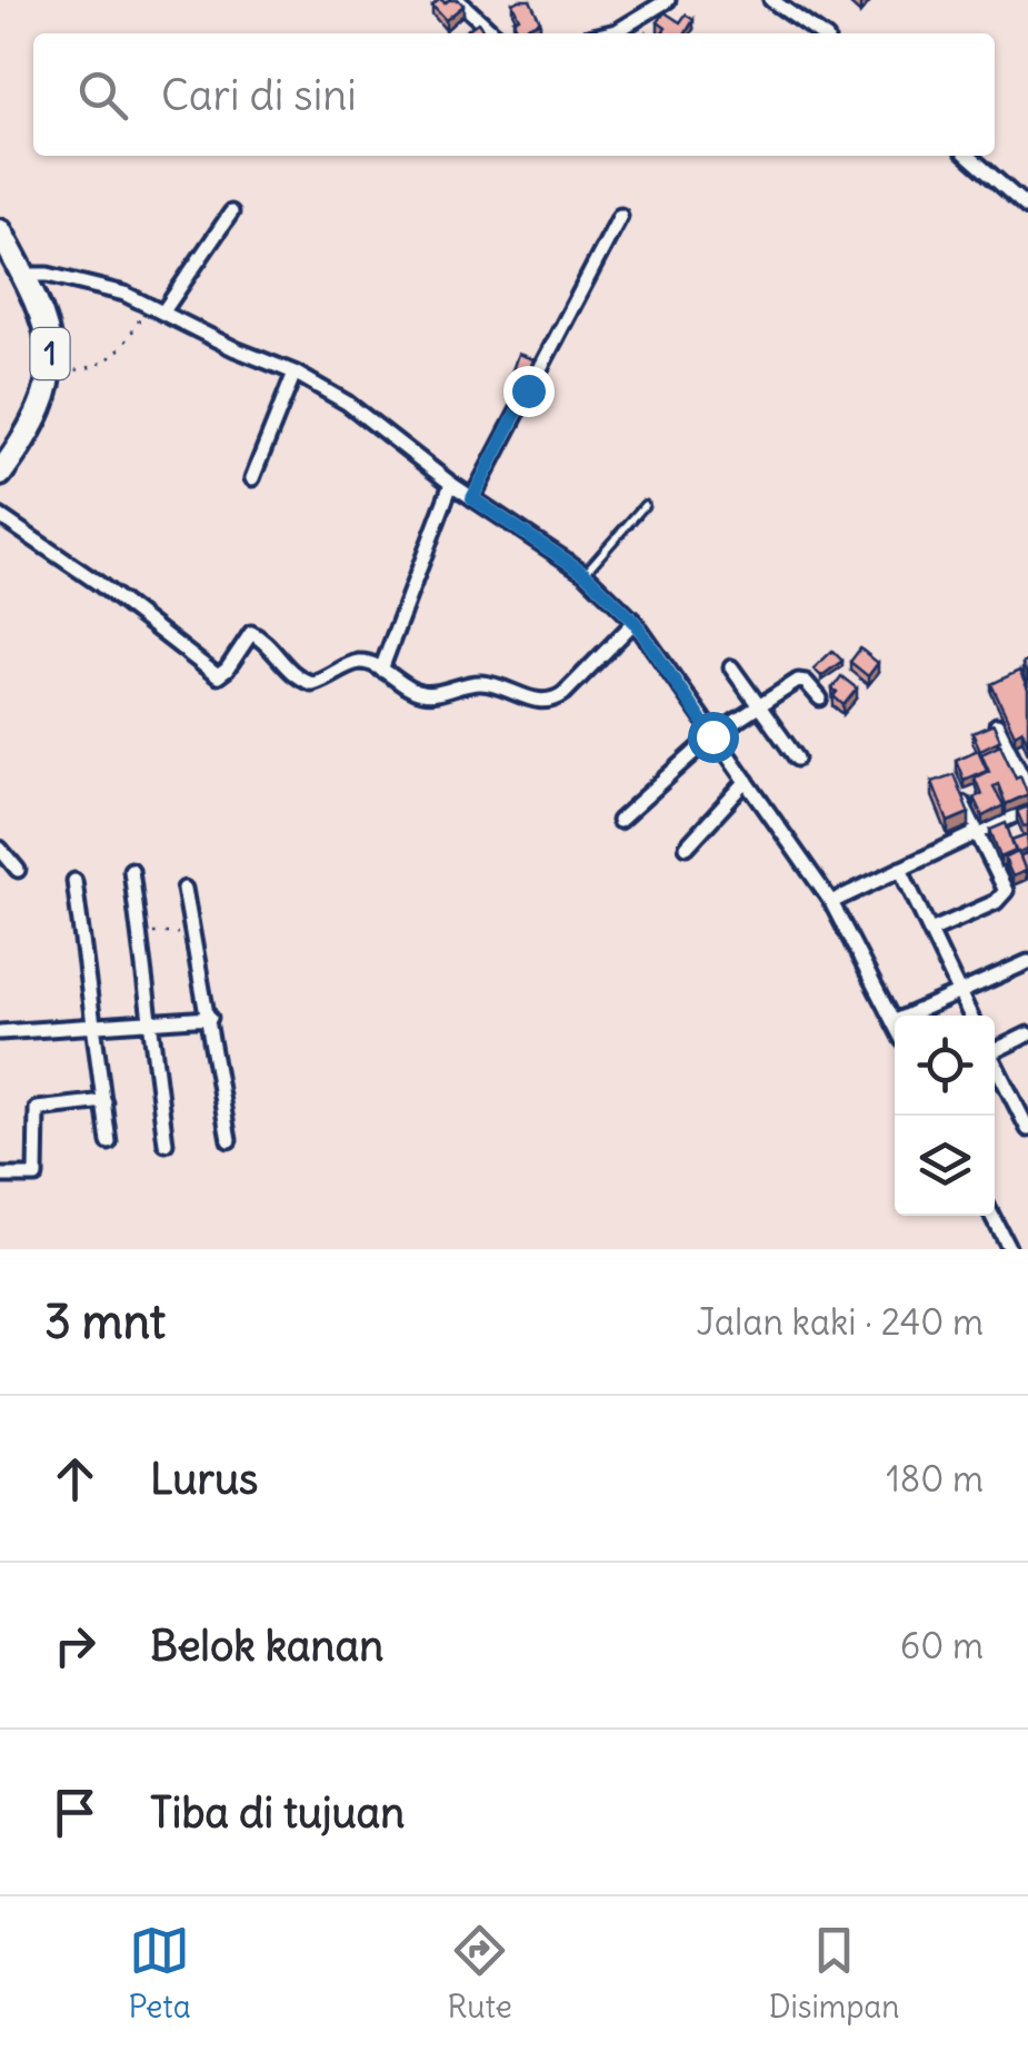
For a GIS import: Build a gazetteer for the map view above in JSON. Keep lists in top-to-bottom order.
{
  "streets": {
    "highway": ["1"]
  },
  "page": {
    "search": "Cari di sini",
    "heading": ["3 mnt", "Jalan kaki · 240 m"],
    "list": [
      ["Lurus", "180 m"],
      ["Belok kanan", "60 m"],
      "Tiba di tujuan"
    ],
    "nav": ["Peta", "Rute", "Disimpan"]
  }
}
